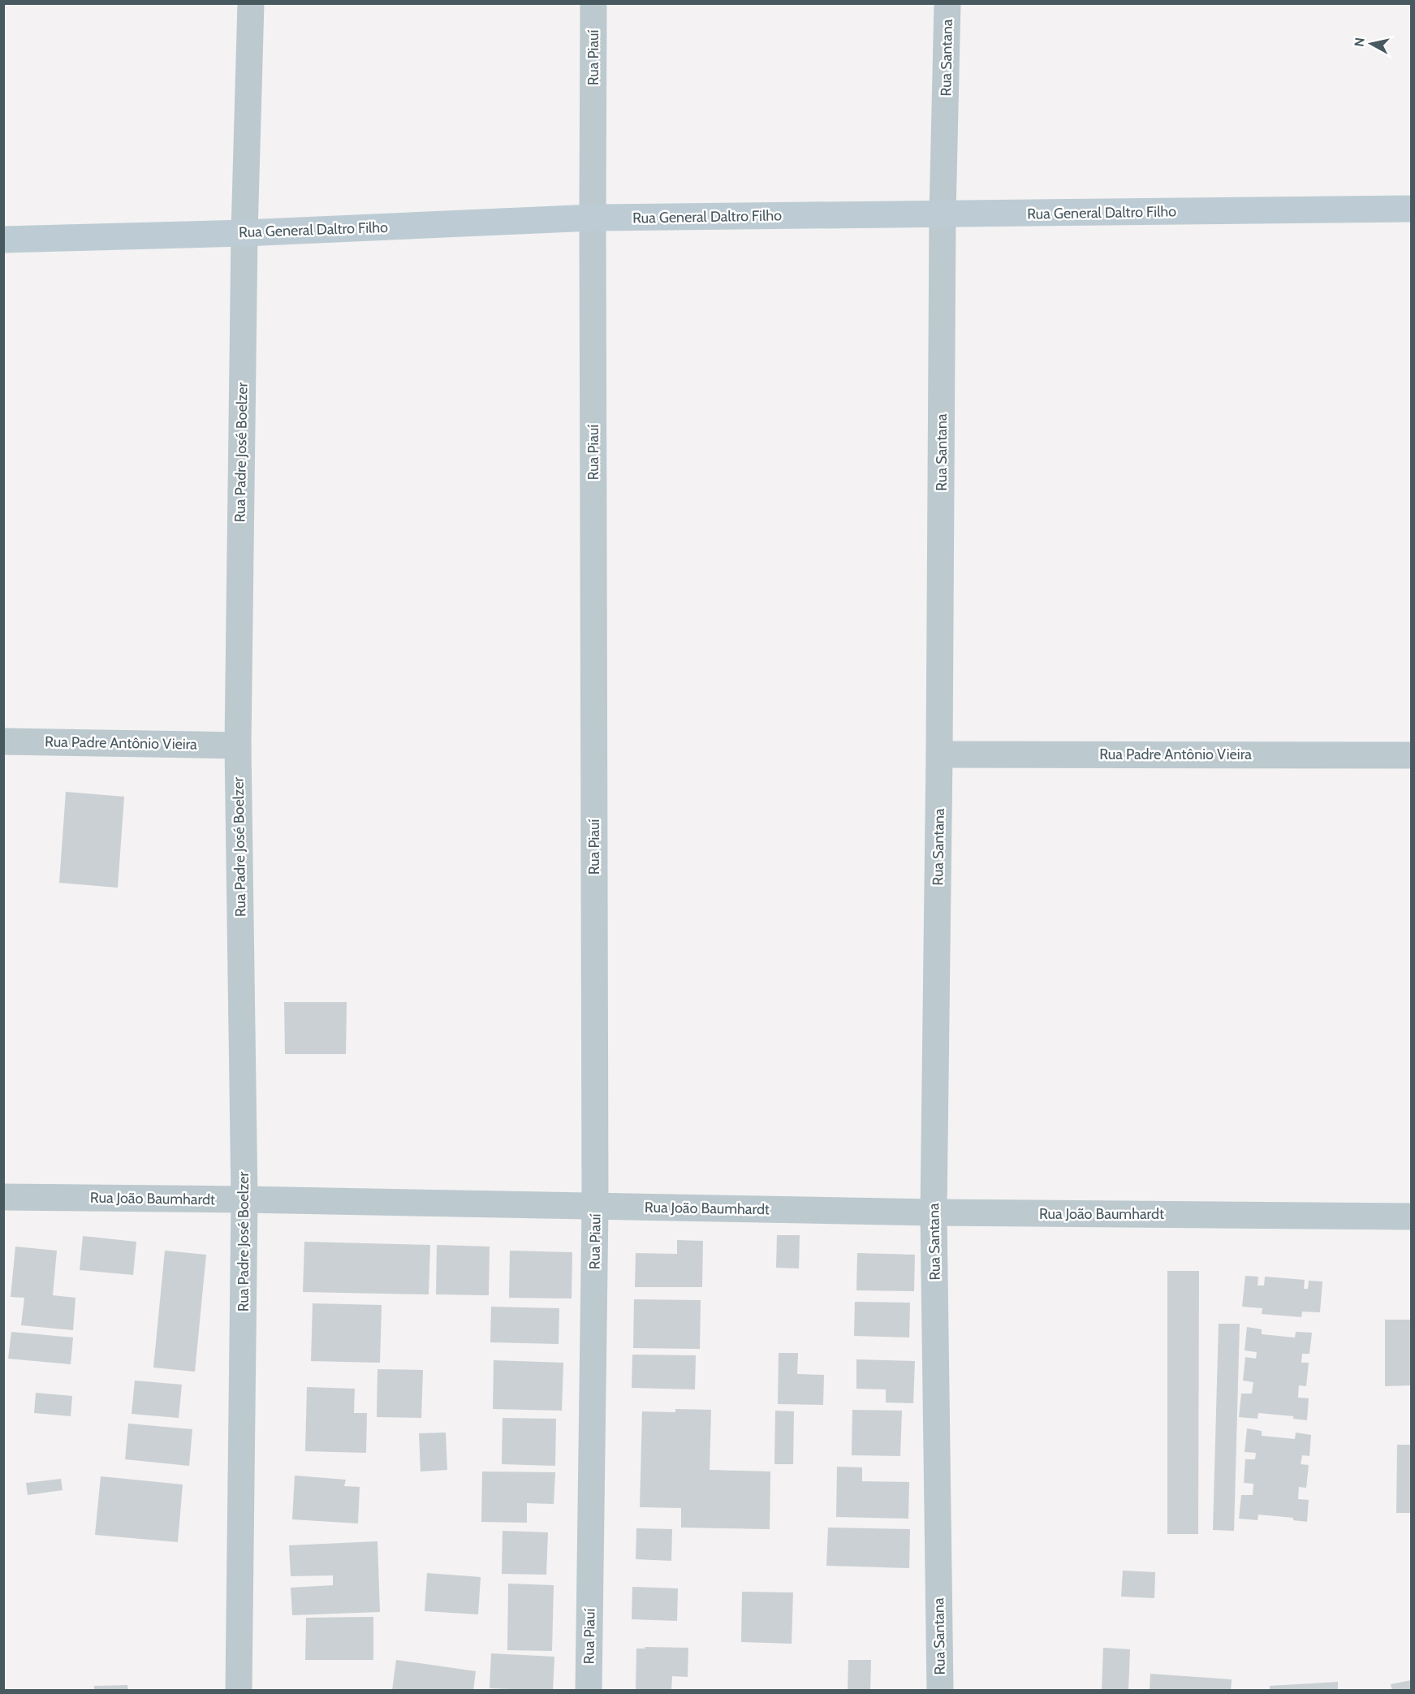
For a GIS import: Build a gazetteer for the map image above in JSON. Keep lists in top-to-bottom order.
{
  "streets": {
    "street": [
      "Rua Piauí",
      "Rua Santana",
      "Rua General Daltro Filho",
      "Rua Padre José Boelzer",
      "Rua Padre Antônio Vieira",
      "Rua João Baumhardt"
    ]
  },
  "crossings": [
    ["Rua Piauí", "Rua General Daltro Filho"],
    ["Rua Piauí", "Rua João Baumhardt"],
    ["Rua Santana", "Rua General Daltro Filho"],
    ["Rua Santana", "Rua Padre Antônio Vieira"],
    ["Rua Santana", "Rua João Baumhardt"],
    ["Rua General Daltro Filho", "Rua Padre José Boelzer"],
    ["Rua Padre José Boelzer", "Rua Padre Antônio Vieira"],
    ["Rua Padre José Boelzer", "Rua João Baumhardt"]
  ],
  "north": "left"
}
